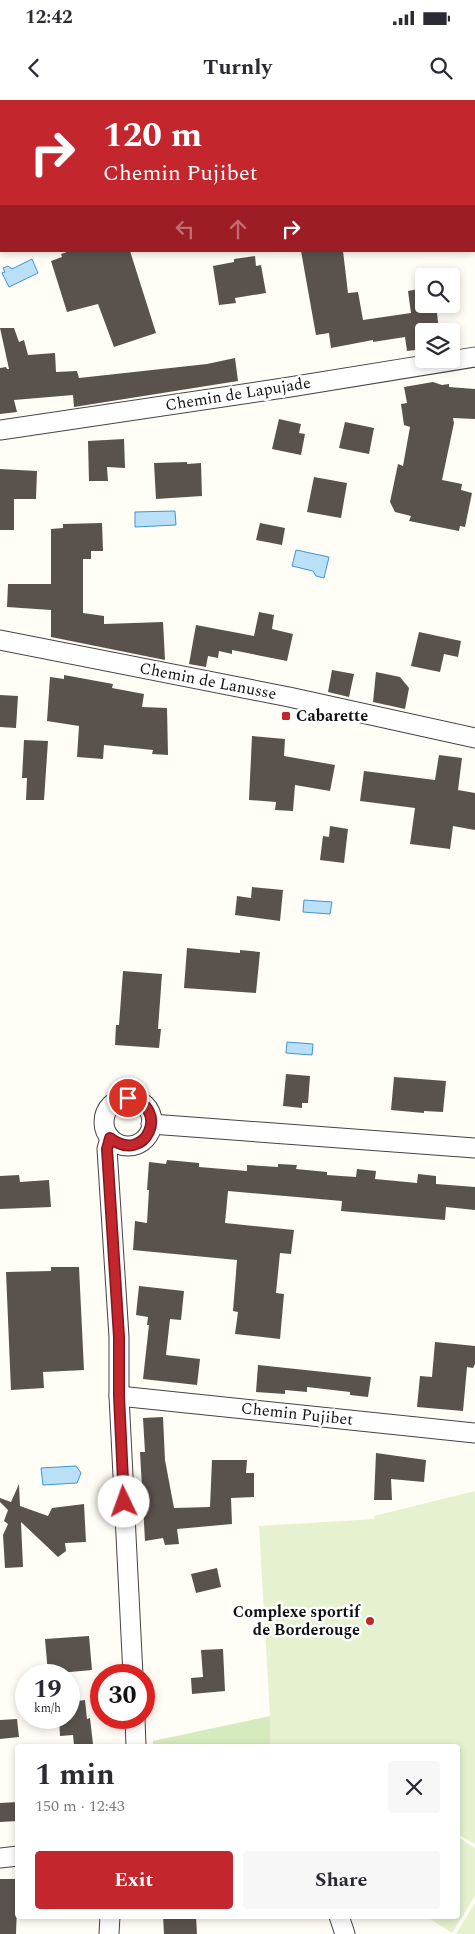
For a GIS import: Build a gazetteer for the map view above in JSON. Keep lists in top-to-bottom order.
{
  "streets": {
    "street": ["Chemin de Lapujade", "Chemin de Lanusse", "Chemin Pujibet"]
  },
  "places": {
    "transit": ["Cabarette"],
    "other": ["Complexe sportif de Borderouge"]
  },
  "page": {
    "status": "12:42",
    "header": "Turnly",
    "turn": ["120 m", "Chemin Pujibet"],
    "speed": "19 km/h",
    "limit": "30",
    "heading": ["1 min", "150 m · 12:43"],
    "buttons": ["Exit", "Share"]
  }
}
